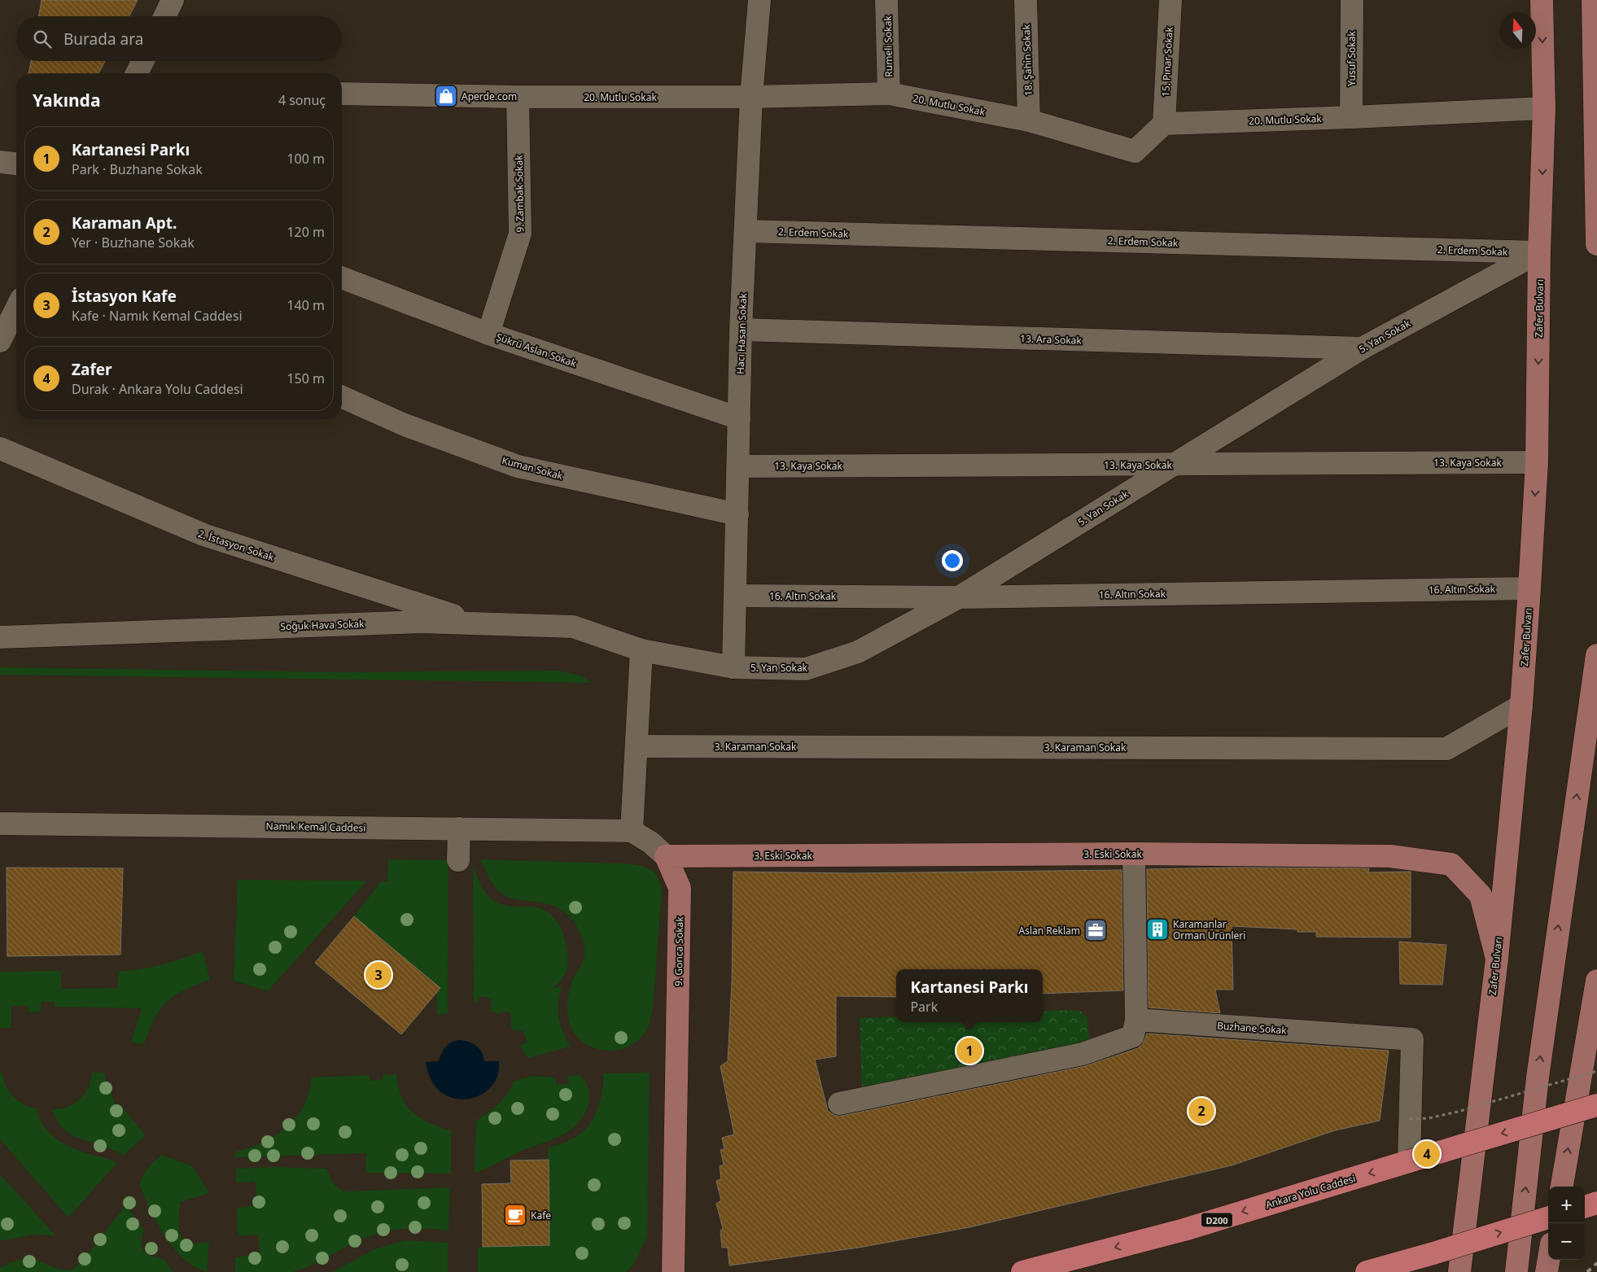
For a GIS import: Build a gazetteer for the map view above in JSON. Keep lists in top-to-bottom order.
{
  "streets": {
    "highway": ["Ankara Yolu Caddesi", "D200"],
    "main road": ["Zafer Bulvarı", "3. Eski Sokak", "9. Gonca Sokak"],
    "street": [
      "Rumeli Sokak",
      "Yusuf Sokak",
      "18. Şahin Sokak",
      "15. Pınar Sokak",
      "20. Mutlu Sokak",
      "9. Zambak Sokak",
      "2. Erdem Sokak",
      "Hacı Hasan Sokak",
      "5. Yan Sokak",
      "13. Ara Sokak",
      "Şükrü Aslan Sokak",
      "13. Kaya Sokak",
      "Kuman Sokak",
      "2. İstasyon Sokak",
      "16. Altın Sokak",
      "Soğuk Hava Sokak",
      "3. Karaman Sokak",
      "Namık Kemal Caddesi",
      "Buzhane Sokak"
    ]
  },
  "crossings": [
    ["Rumeli Sokak", "20. Mutlu Sokak"],
    ["Yusuf Sokak", "20. Mutlu Sokak"],
    ["18. Şahin Sokak", "20. Mutlu Sokak"],
    ["15. Pınar Sokak", "20. Mutlu Sokak"],
    ["20. Mutlu Sokak", "9. Zambak Sokak"],
    ["20. Mutlu Sokak", "Zafer Bulvarı"],
    ["20. Mutlu Sokak", "Hacı Hasan Sokak"],
    ["9. Zambak Sokak", "Şükrü Aslan Sokak"],
    ["2. Erdem Sokak", "Zafer Bulvarı"],
    ["2. Erdem Sokak", "Hacı Hasan Sokak"],
    ["2. Erdem Sokak", "5. Yan Sokak"],
    ["Zafer Bulvarı", "5. Yan Sokak"],
    ["Zafer Bulvarı", "13. Kaya Sokak"],
    ["Zafer Bulvarı", "16. Altın Sokak"],
    ["Zafer Bulvarı", "3. Karaman Sokak"],
    ["Zafer Bulvarı", "3. Eski Sokak"],
    ["Hacı Hasan Sokak", "5. Yan Sokak"],
    ["Hacı Hasan Sokak", "13. Ara Sokak"],
    ["Hacı Hasan Sokak", "Şükrü Aslan Sokak"],
    ["Hacı Hasan Sokak", "13. Kaya Sokak"],
    ["Hacı Hasan Sokak", "Kuman Sokak"],
    ["Hacı Hasan Sokak", "16. Altın Sokak"],
    ["5. Yan Sokak", "13. Ara Sokak"],
    ["5. Yan Sokak", "13. Kaya Sokak"],
    ["5. Yan Sokak", "16. Altın Sokak"],
    ["5. Yan Sokak", "Soğuk Hava Sokak"],
    ["2. İstasyon Sokak", "Soğuk Hava Sokak"],
    ["Namık Kemal Caddesi", "9. Gonca Sokak"],
    ["3. Eski Sokak", "9. Gonca Sokak"],
    ["Buzhane Sokak", "Ankara Yolu Caddesi"]
  ],
  "places": {
    "shop": ["Aperde.com"],
    "building": ["Karamanlar Orman Ürünleri"],
    "office": ["Aslan Reklam"],
    "cafe": ["Kafe"]
  },
  "north": "top",
  "page": {
    "search": "Burada ara",
    "heading": ["Yakında", "4 sonuç"],
    "list": [
      {
        "mark": "1",
        "name": "Kartanesi Parkı",
        "note": "Park · Buzhane Sokak",
        "value": "100 m"
      },
      {
        "mark": "2",
        "name": "Karaman Apt.",
        "note": "Yer · Buzhane Sokak",
        "value": "120 m"
      },
      {
        "mark": "3",
        "name": "İstasyon Kafe",
        "note": "Kafe · Namık Kemal Caddesi",
        "value": "140 m"
      },
      {
        "mark": "4",
        "name": "Zafer",
        "note": "Durak · Ankara Yolu Caddesi",
        "value": "150 m"
      }
    ],
    "pins": [
      "3",
      "1",
      "2",
      "4"
    ],
    "popup": ["Kartanesi Parkı", "Park"],
    "map_buttons": ["+", "−"]
  }
}
